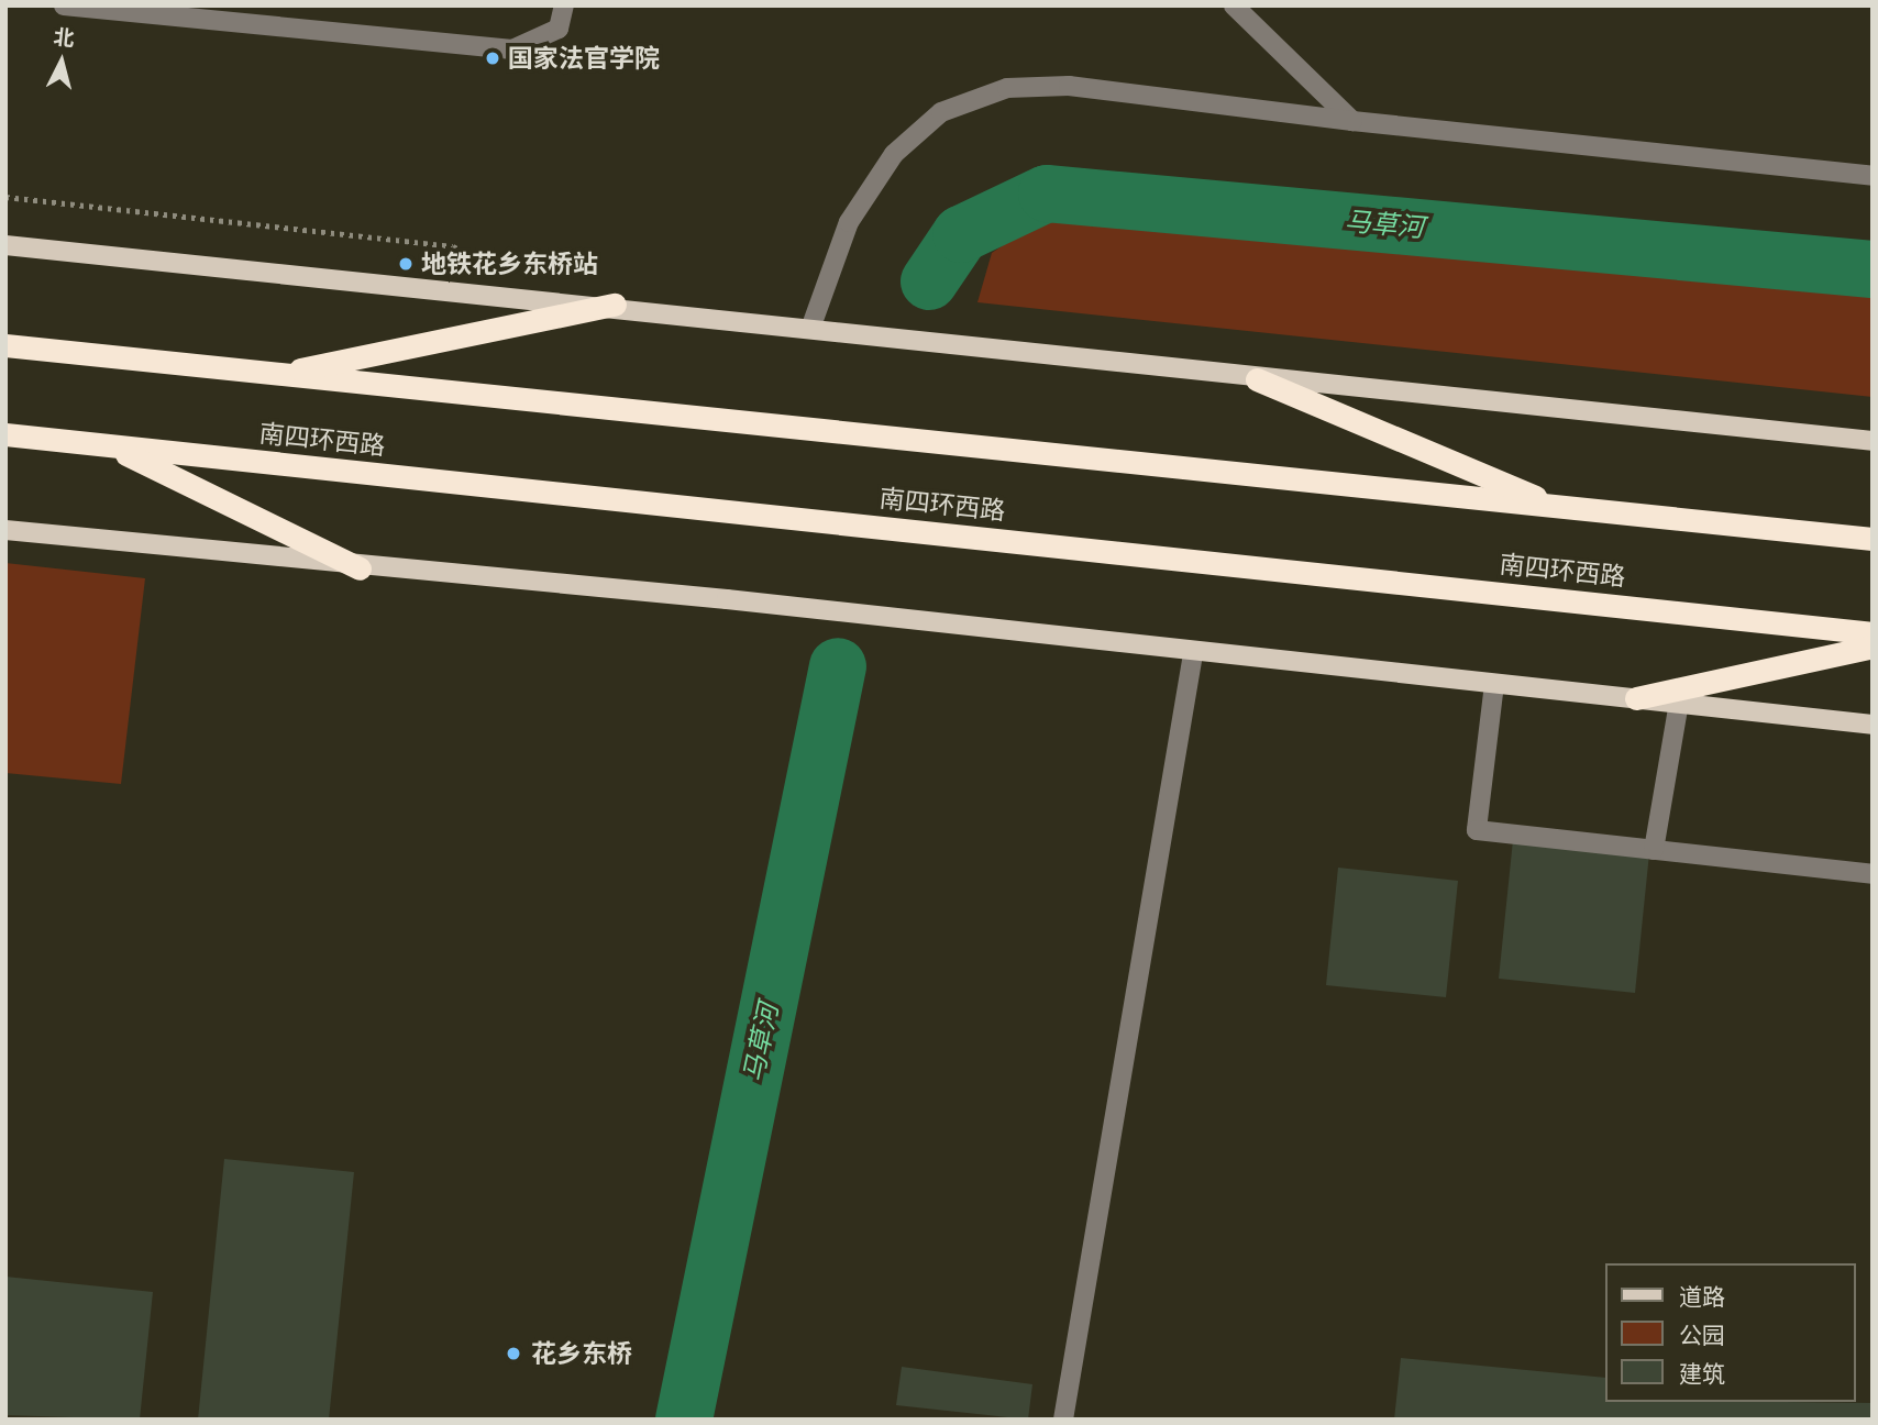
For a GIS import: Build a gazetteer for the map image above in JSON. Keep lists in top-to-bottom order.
{
  "streets": {
    "highway": ["南四环西路"]
  },
  "water": ["马草河"],
  "places": ["国家法官学院", "地铁花乡东桥站", "花乡东桥"],
  "legend": ["道路", "公园", "建筑"],
  "north": "top"
}
